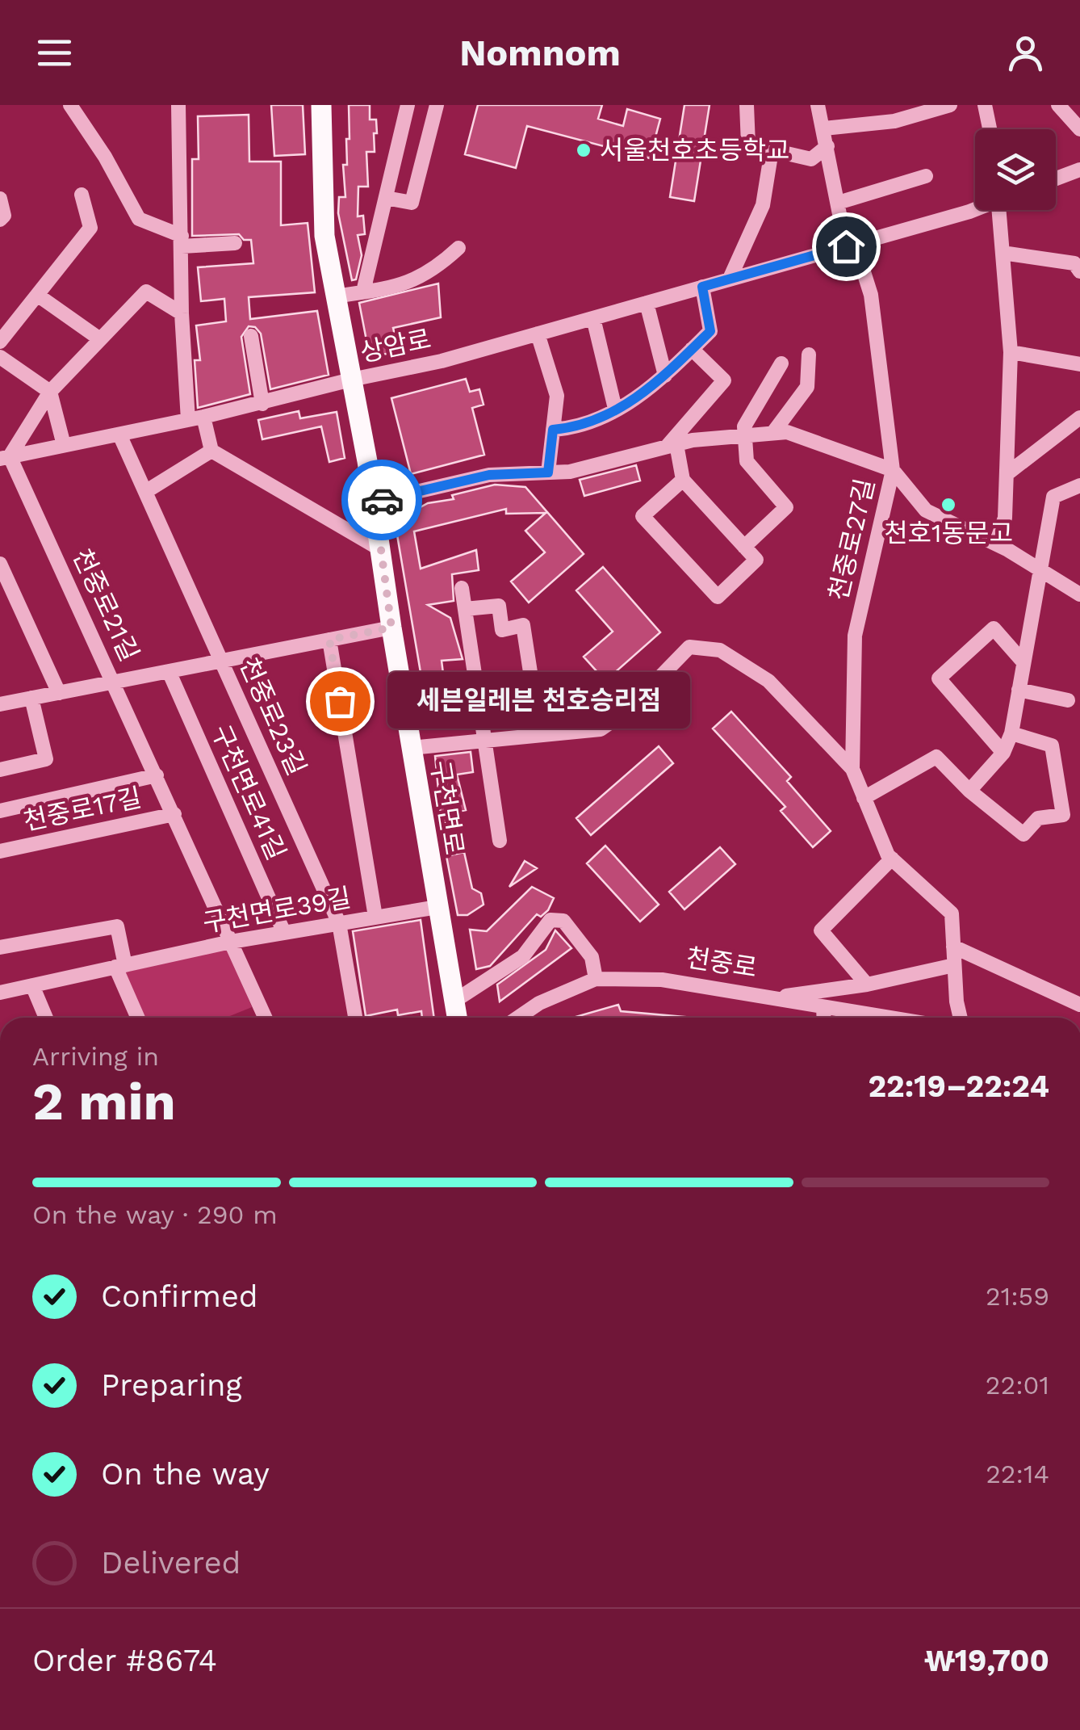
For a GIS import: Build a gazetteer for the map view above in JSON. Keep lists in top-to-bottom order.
{
  "streets": {
    "main road": ["구천면로"],
    "street": [
      "상암로",
      "천중로27길",
      "천중로21길",
      "천중로23길",
      "구천면로41길",
      "천중로17길",
      "구천면로39길",
      "천중로"
    ]
  },
  "crossings": [
    ["상암로", "천중로27길"],
    ["상암로", "천중로21길"],
    ["상암로", "천중로23길"],
    ["상암로", "구천면로"],
    ["천중로21길", "천중로17길"],
    ["천중로21길", "구천면로39길"],
    ["천중로23길", "구천면로39길"],
    ["구천면로41길", "구천면로39길"],
    ["구천면로", "구천면로39길"]
  ],
  "places": ["서울천호초등학교", "천호1동문고", "세븐일레븐 천호승리점"],
  "page": {
    "header": "Nomnom",
    "bubble": "세븐일레븐 천호승리점",
    "heading": ["2 min", "Arriving in", "22:19–22:24"],
    "panel": ["Order #8674", "₩19,700"],
    "bar": "On the way · 290 m",
    "list": [
      ["Confirmed", "21:59"],
      ["Preparing", "22:01"],
      ["On the way", "22:14"],
      "Delivered"
    ]
  }
}
